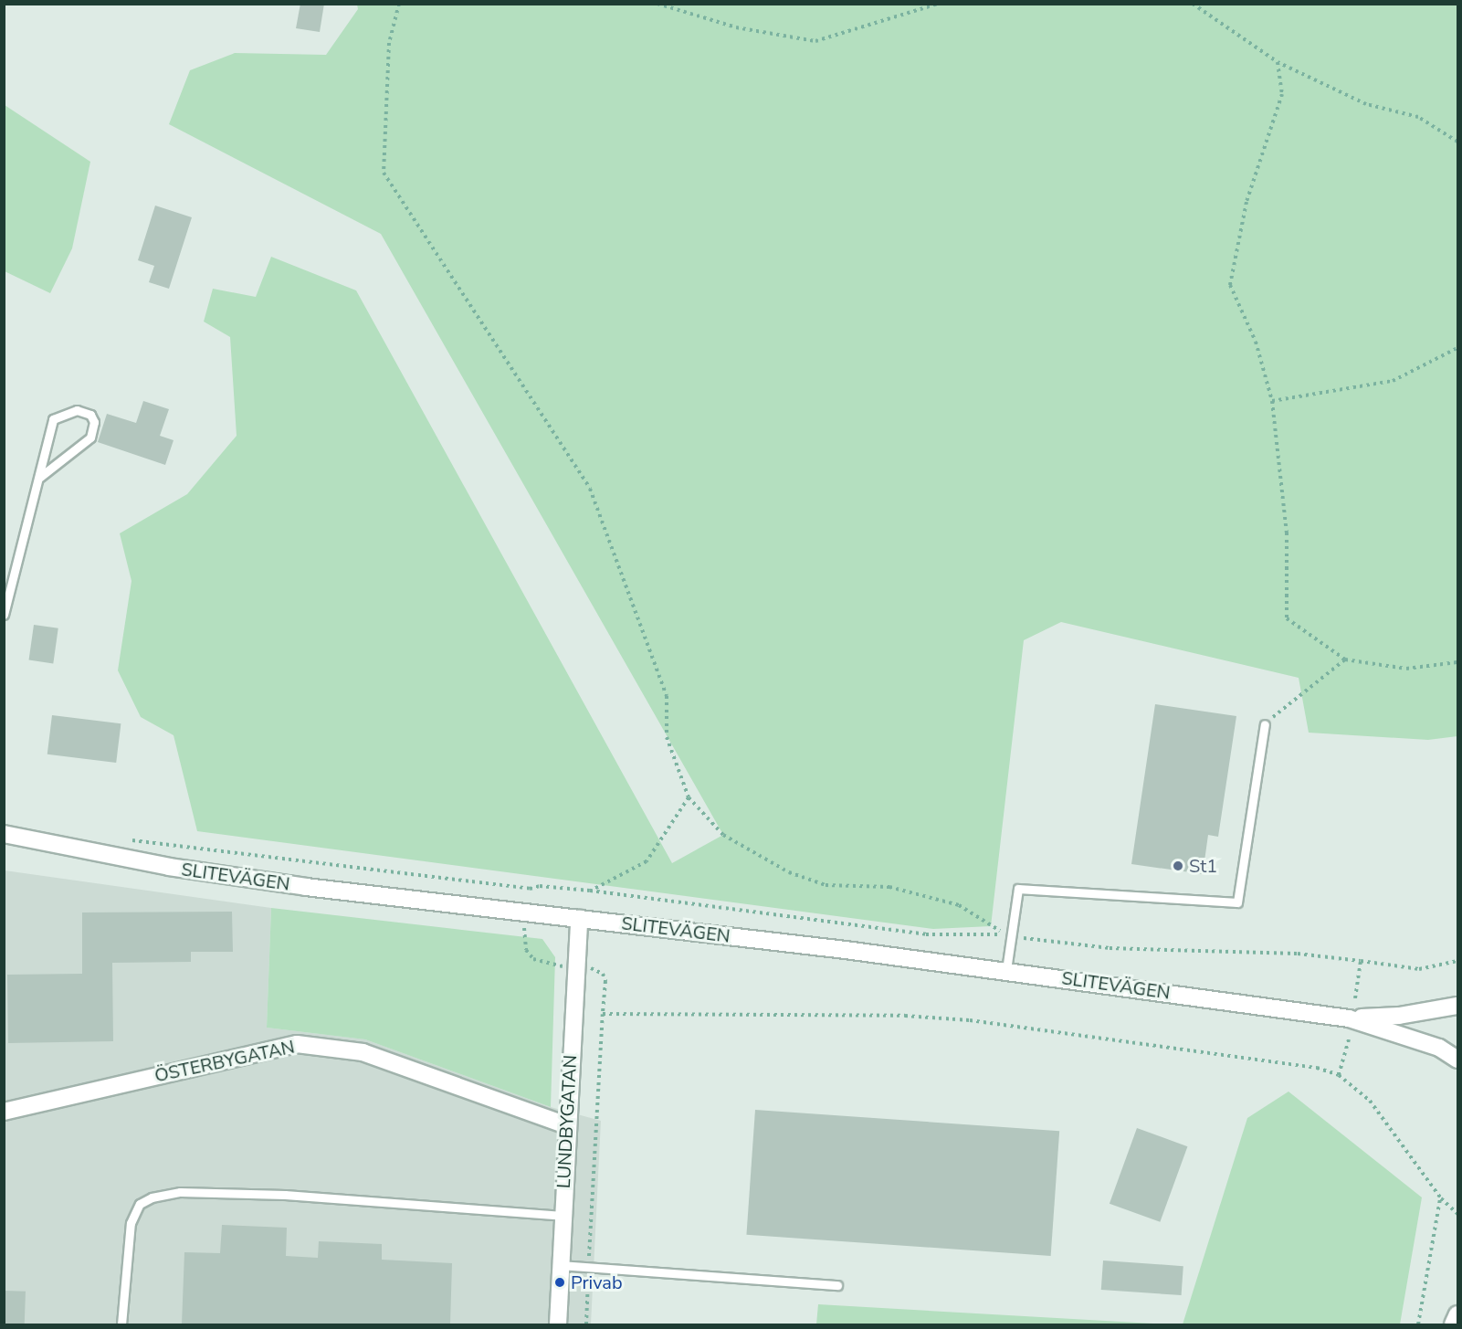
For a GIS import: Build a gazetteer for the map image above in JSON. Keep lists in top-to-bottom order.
{
  "streets": {
    "main road": ["SLITEVÄGEN", "ÖSTERBYGATAN", "LUNDBYGATAN"]
  },
  "crossings": [
    ["SLITEVÄGEN", "LUNDBYGATAN"],
    ["ÖSTERBYGATAN", "LUNDBYGATAN"]
  ],
  "places": ["St1", "Privab"]
}
